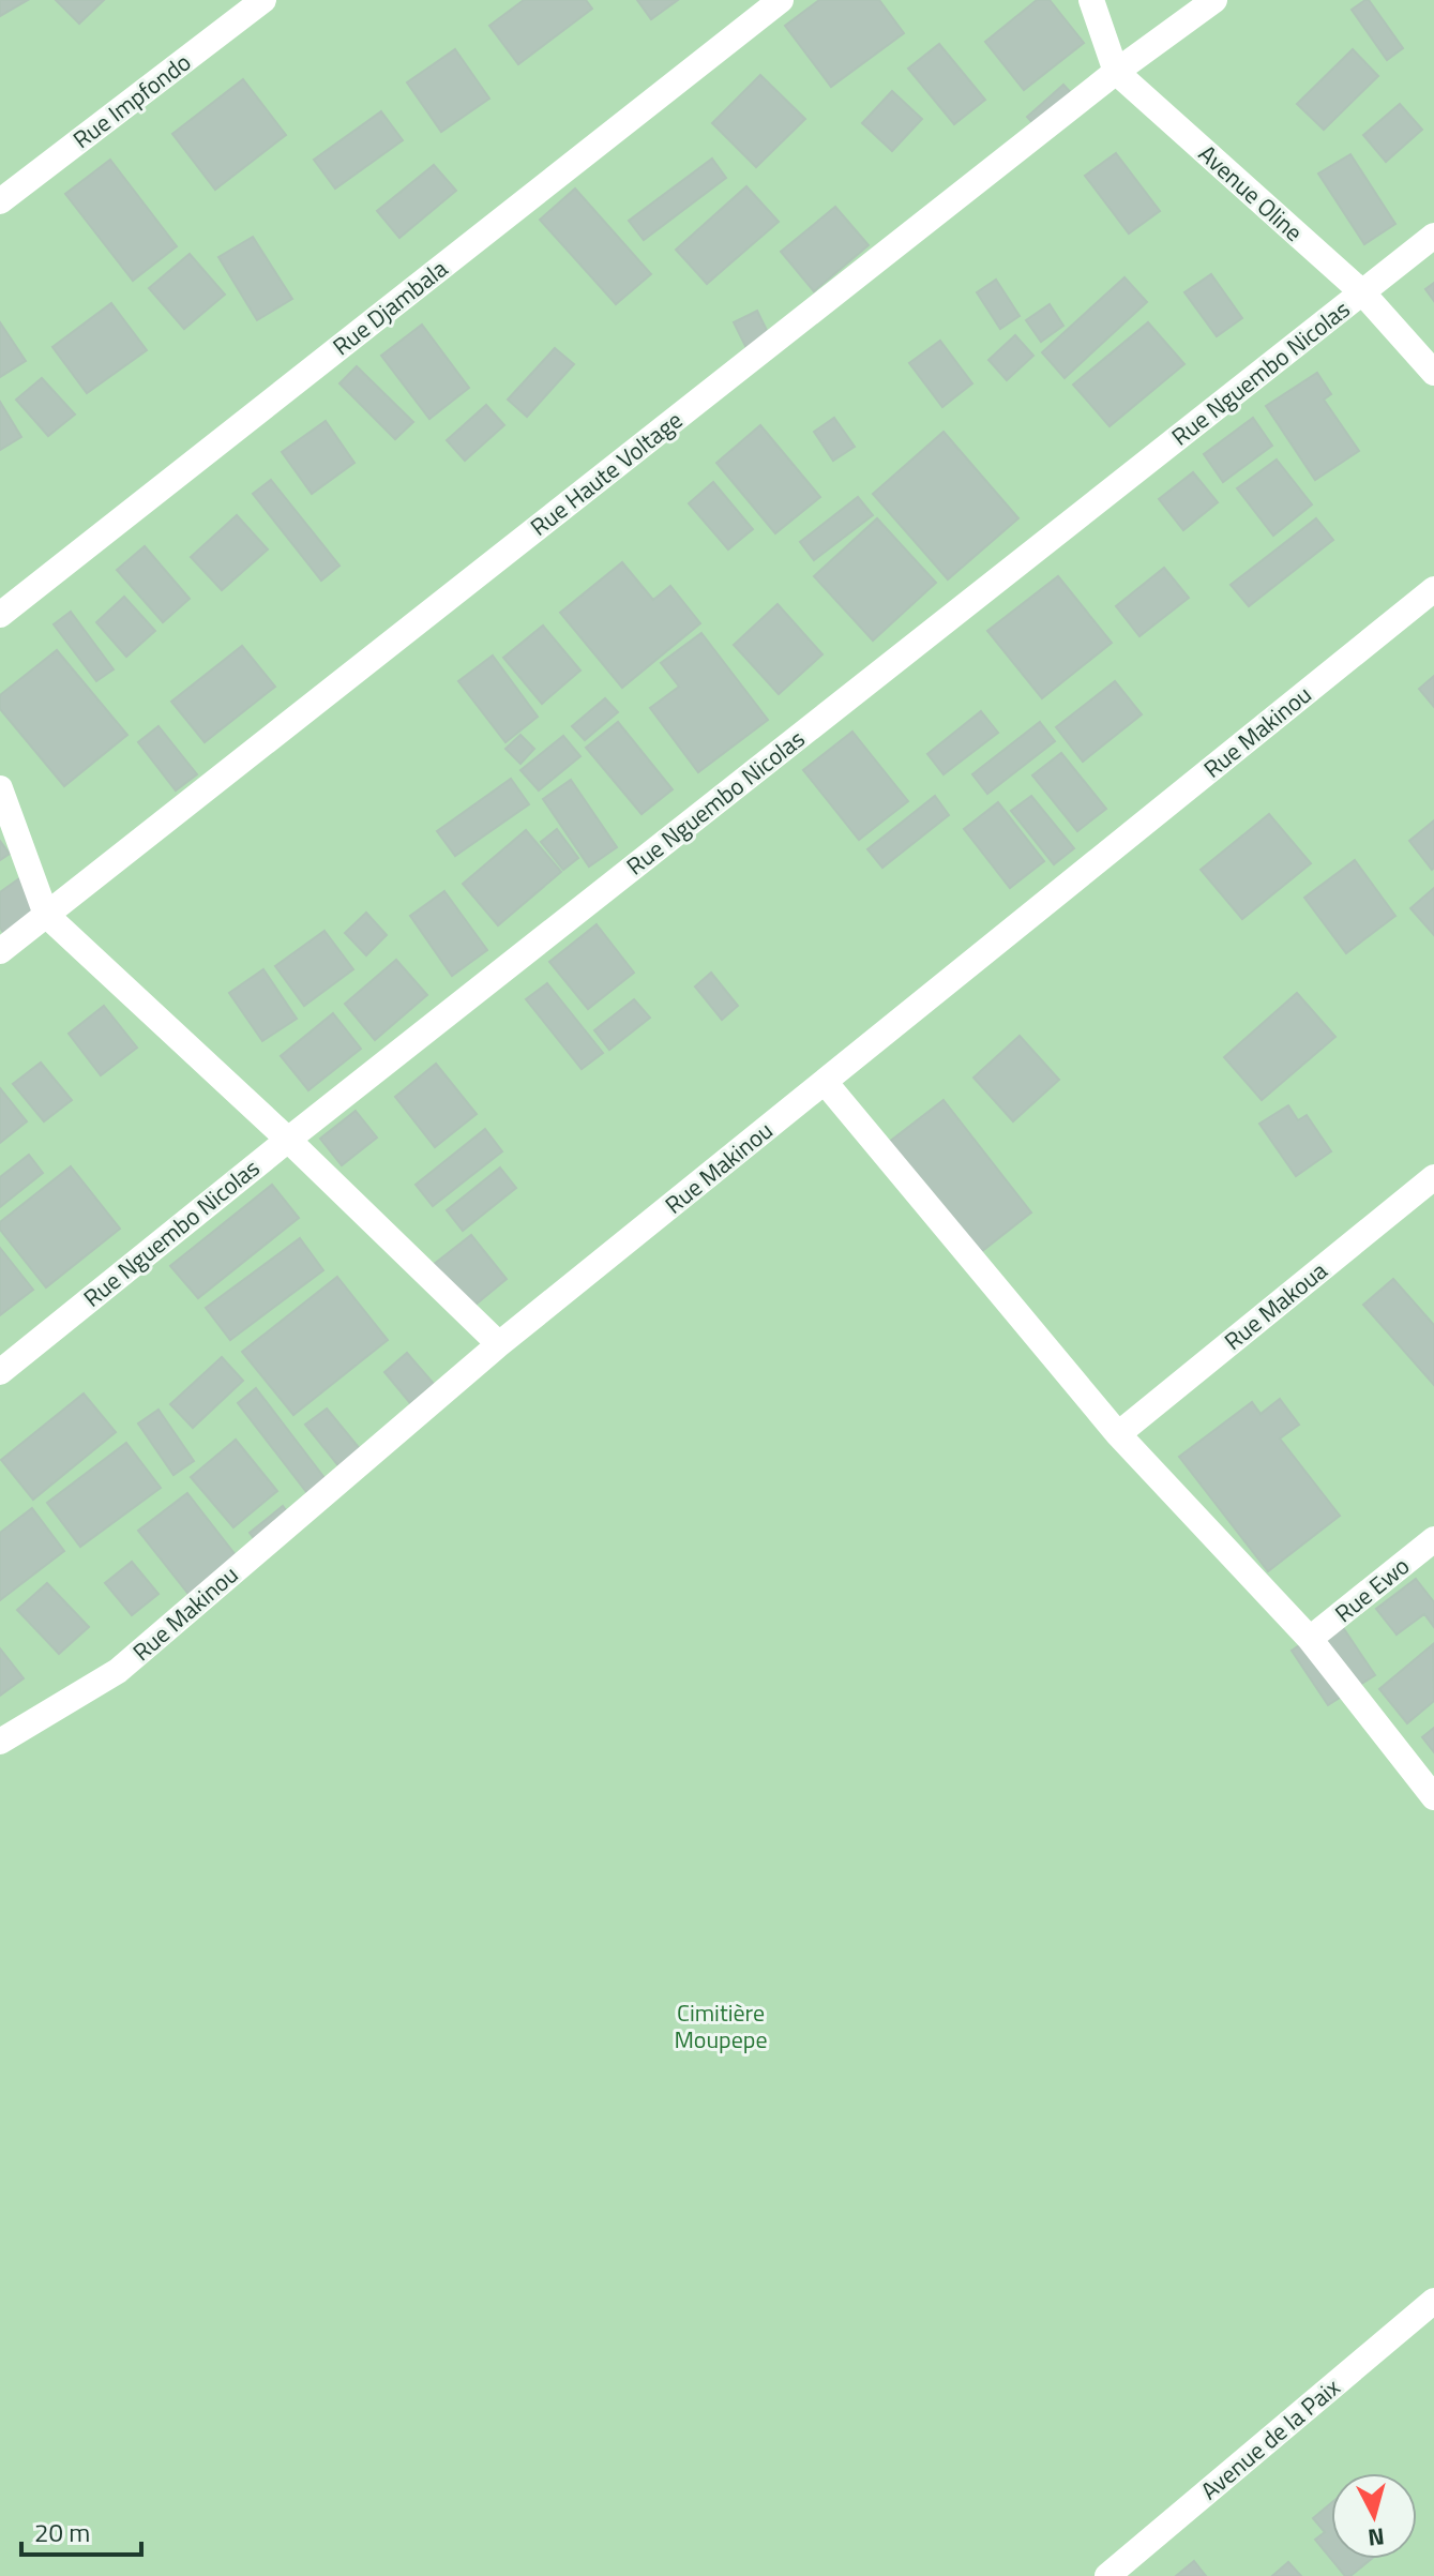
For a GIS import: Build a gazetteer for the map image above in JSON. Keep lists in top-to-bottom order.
{
  "streets": {
    "street": [
      "Rue Impfondo",
      "Avenue Oline",
      "Rue Djambala",
      "Rue Nguembo Nicolas",
      "Rue Haute Voltage",
      "Rue Makinou",
      "Rue Makoua",
      "Rue Ewo",
      "Avenue de la Paix"
    ]
  },
  "crossings": [
    ["Avenue Oline", "Rue Nguembo Nicolas"],
    ["Avenue Oline", "Rue Haute Voltage"]
  ],
  "parks": ["Cimitière Moupepe"],
  "scale_bar": "20 m",
  "north": "bottom"
}
